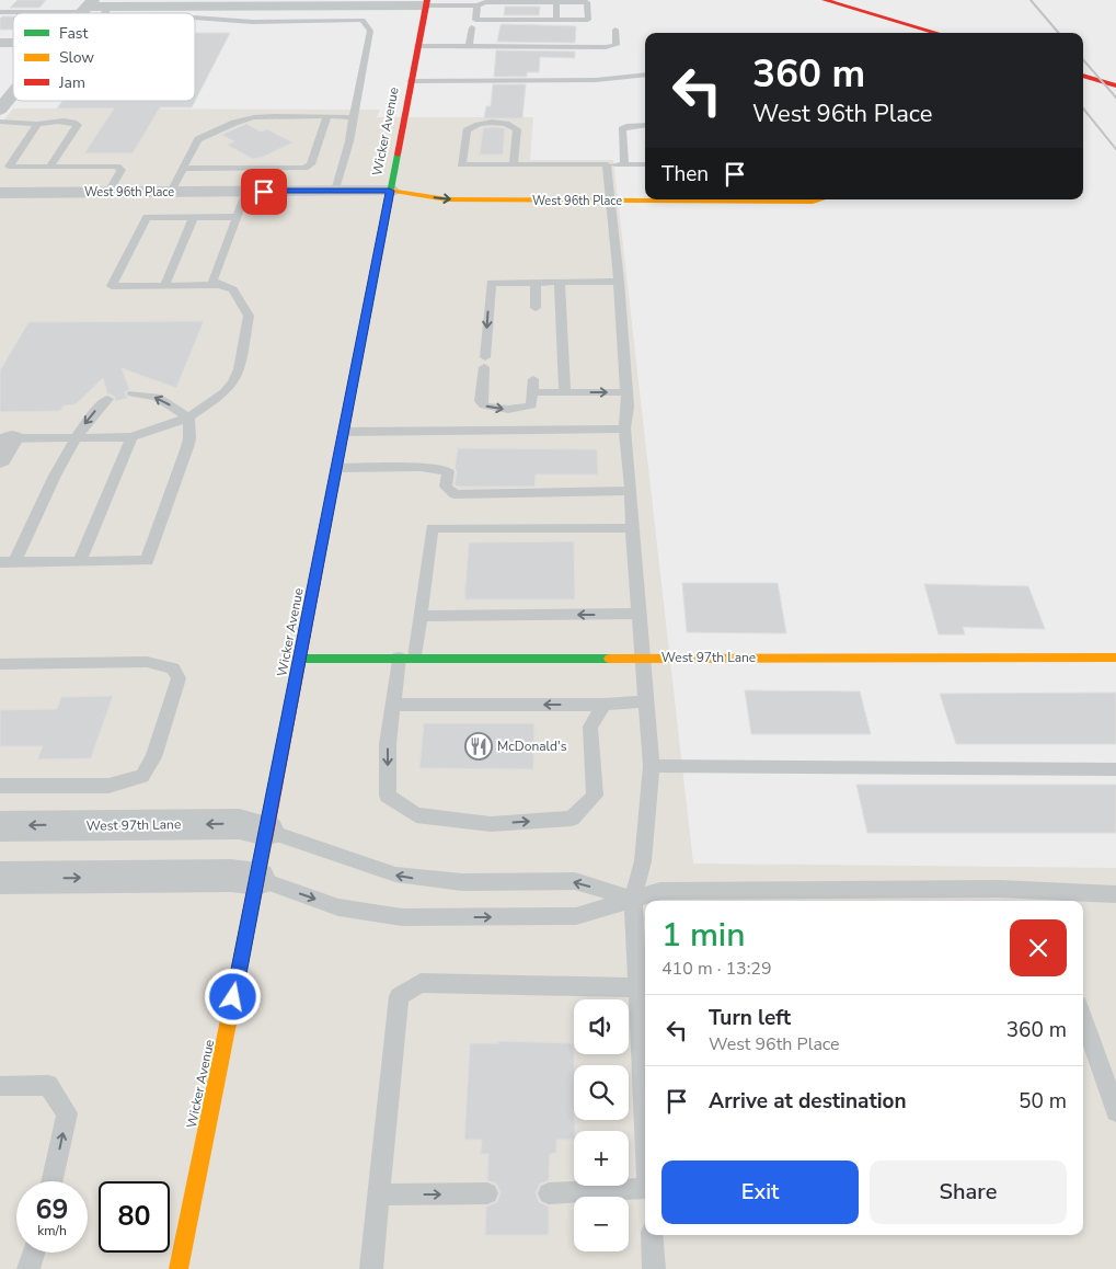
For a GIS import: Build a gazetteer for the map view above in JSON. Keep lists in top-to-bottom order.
{
  "streets": {
    "main road": ["Wicker Avenue", "West 96th Place", "West 97th Lane"]
  },
  "crossings": [
    ["Wicker Avenue", "West 96th Place"],
    ["Wicker Avenue", "West 97th Lane"]
  ],
  "places": {
    "restaurant": ["McDonald's"]
  },
  "legend": ["Fast", "Slow", "Jam"],
  "page": {
    "turn": ["360 m", "West 96th Place"],
    "then": "Then",
    "heading": ["1 min", "410 m · 13:29"],
    "list": [
      {
        "name": "Turn left",
        "note": "West 96th Place",
        "value": "360 m"
      },
      {
        "name": "Arrive at destination",
        "value": "50 m"
      }
    ],
    "map_buttons": ["+", "−"],
    "buttons": ["Exit", "Share"],
    "speed": "69 km/h",
    "limit": "80"
  }
}
